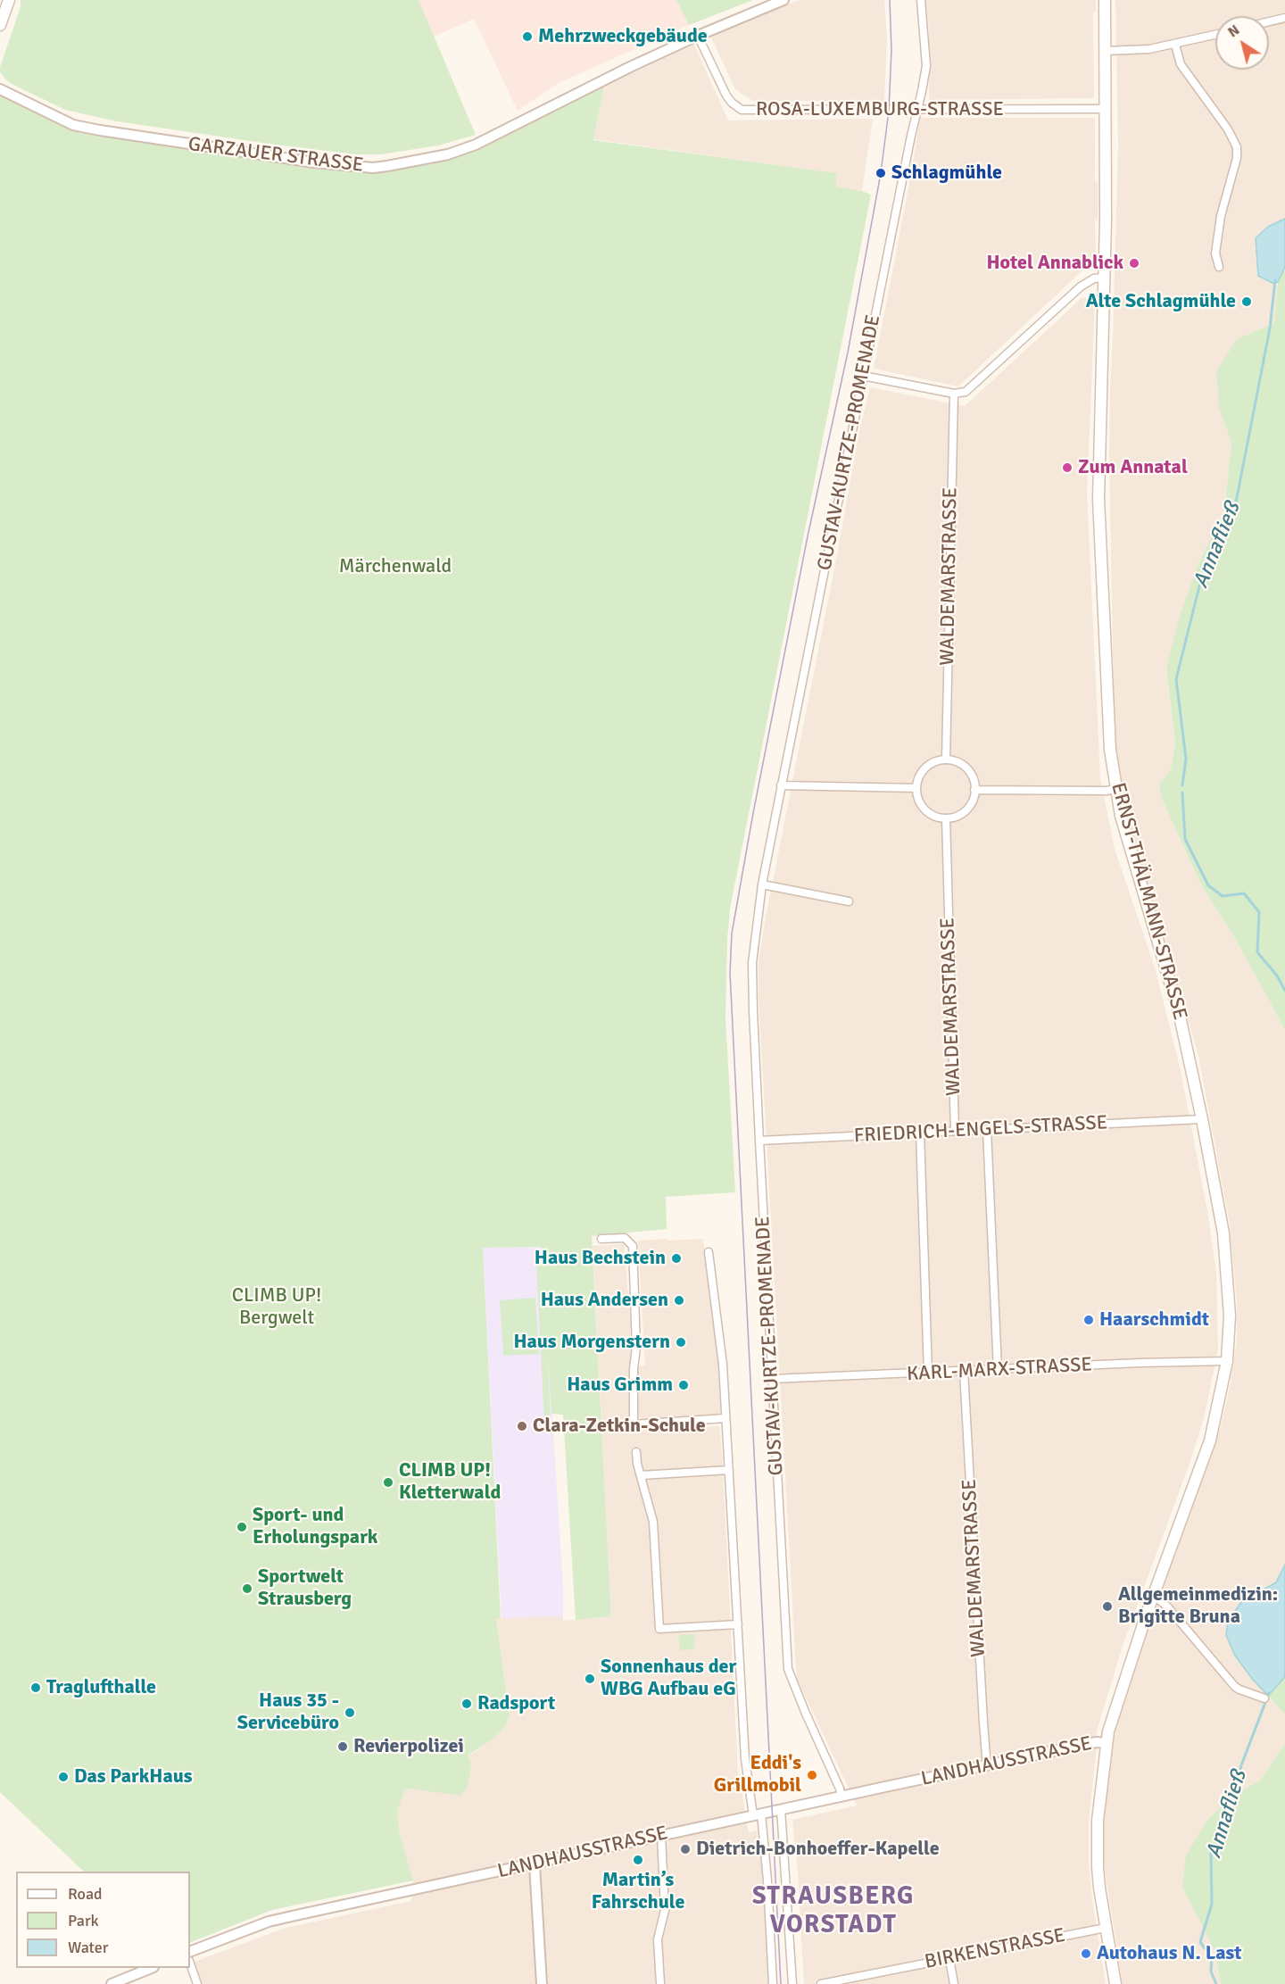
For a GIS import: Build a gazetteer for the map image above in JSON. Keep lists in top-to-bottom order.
{
  "streets": {
    "main road": ["ERNST-THÄLMANN-STRASSE"],
    "street": [
      "ROSA-LUXEMBURG-STRASSE",
      "GARZAUER STRASSE",
      "GUSTAV-KURTZE-PROMENADE",
      "WALDEMARSTRASSE",
      "FRIEDRICH-ENGELS-STRASSE",
      "KARL-MARX-STRASSE",
      "LANDHAUSSTRASSE",
      "BIRKENSTRASSE"
    ]
  },
  "crossings": [
    ["ROSA-LUXEMBURG-STRASSE", "GARZAUER STRASSE"],
    ["ROSA-LUXEMBURG-STRASSE", "GUSTAV-KURTZE-PROMENADE"],
    ["ROSA-LUXEMBURG-STRASSE", "ERNST-THÄLMANN-STRASSE"],
    ["GUSTAV-KURTZE-PROMENADE", "FRIEDRICH-ENGELS-STRASSE"],
    ["GUSTAV-KURTZE-PROMENADE", "KARL-MARX-STRASSE"],
    ["GUSTAV-KURTZE-PROMENADE", "LANDHAUSSTRASSE"],
    ["WALDEMARSTRASSE", "FRIEDRICH-ENGELS-STRASSE"],
    ["WALDEMARSTRASSE", "KARL-MARX-STRASSE"],
    ["WALDEMARSTRASSE", "LANDHAUSSTRASSE"],
    ["ERNST-THÄLMANN-STRASSE", "FRIEDRICH-ENGELS-STRASSE"],
    ["ERNST-THÄLMANN-STRASSE", "KARL-MARX-STRASSE"],
    ["ERNST-THÄLMANN-STRASSE", "LANDHAUSSTRASSE"],
    ["ERNST-THÄLMANN-STRASSE", "BIRKENSTRASSE"]
  ],
  "districts": ["STRAUSBERG VORSTADT"],
  "water": ["Annafließ"],
  "parks": ["Märchenwald", "CLIMB UP! Bergwelt"],
  "places": [
    "Mehrzweckgebäude",
    "Schlagmühle",
    "Hotel Annablick",
    "Alte Schlagmühle",
    "Zum Annatal",
    "Haus Bechstein",
    "Haus Andersen",
    "Haarschmidt",
    "Haus Morgenstern",
    "Haus Grimm",
    "Clara-Zetkin-Schule",
    "CLIMB UP! Kletterwald",
    "Sport- und Erholungspark",
    "Sportwelt Strausberg",
    "Allgemeinmedizin: Brigitte Bruna",
    "Sonnenhaus der WBG Aufbau eG",
    "Traglufthalle",
    "Radsport",
    "Haus 35 - Servicebüro",
    "Revierpolizei",
    "Eddi's Grillmobil",
    "Das ParkHaus",
    "Dietrich-Bonhoeffer-Kapelle",
    "Martin’s Fahrschule",
    "Autohaus N. Last"
  ],
  "legend": ["Road", "Park", "Water"],
  "north": "top left"
}
